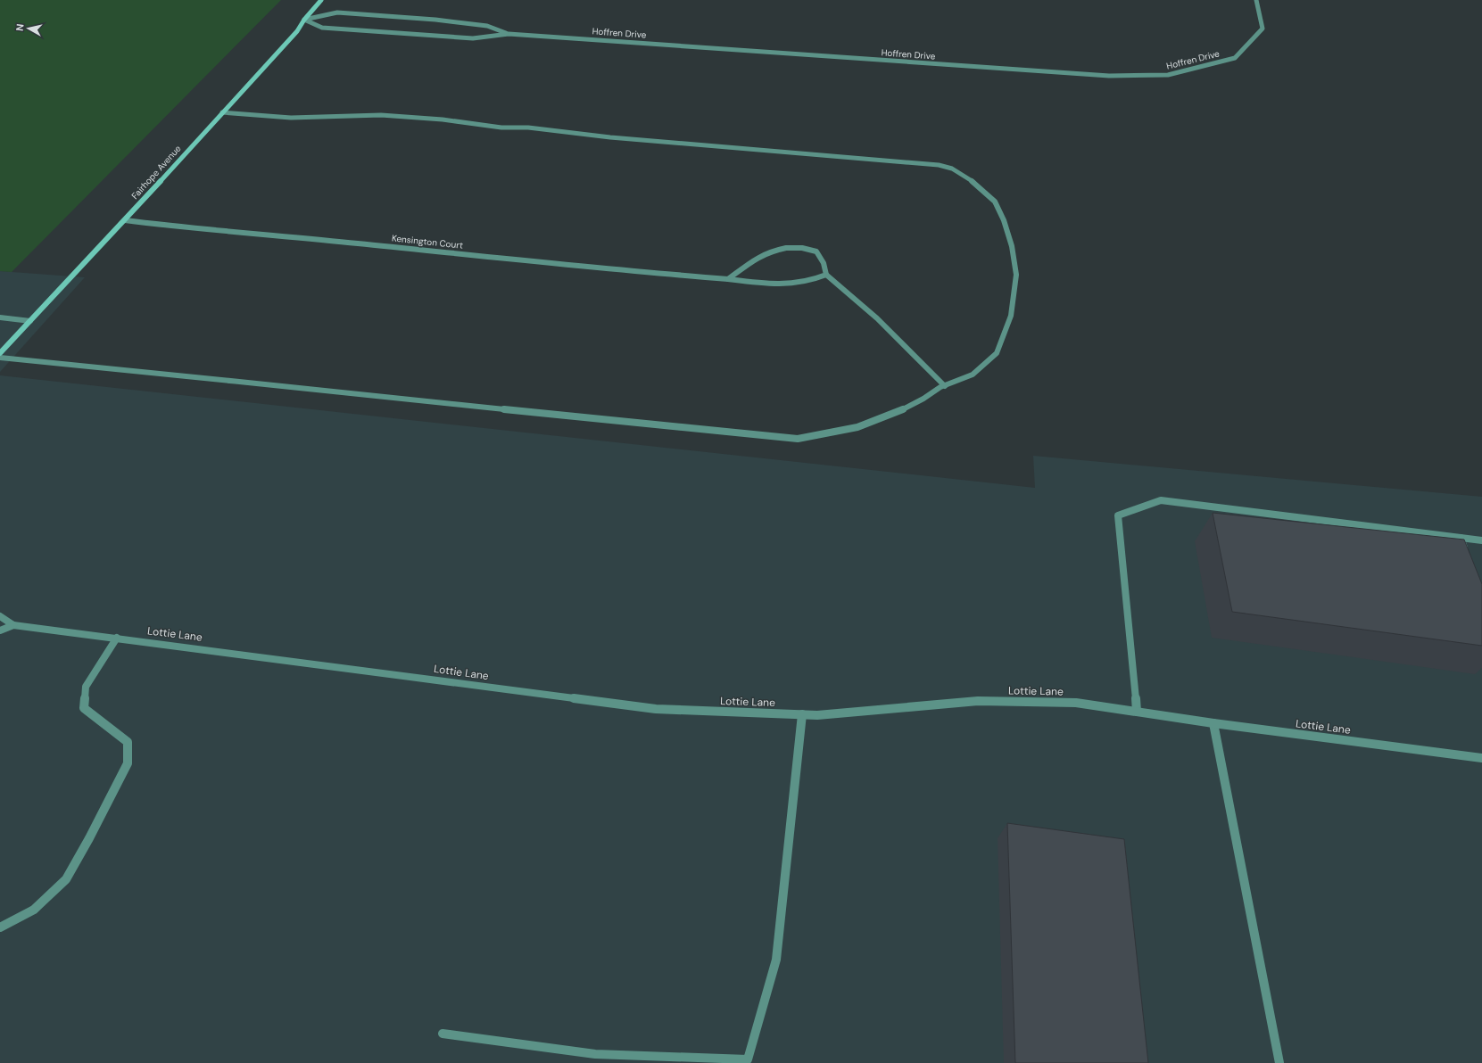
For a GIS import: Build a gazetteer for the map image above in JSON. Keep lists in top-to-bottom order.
{
  "streets": {
    "street": [
      "Hoffren Drive",
      "Fairhope Avenue",
      "Kensington Court",
      "Lottie Lane"
    ]
  },
  "crossings": [
    ["Hoffren Drive", "Fairhope Avenue"],
    ["Fairhope Avenue", "Kensington Court"]
  ],
  "north": "left"
}
